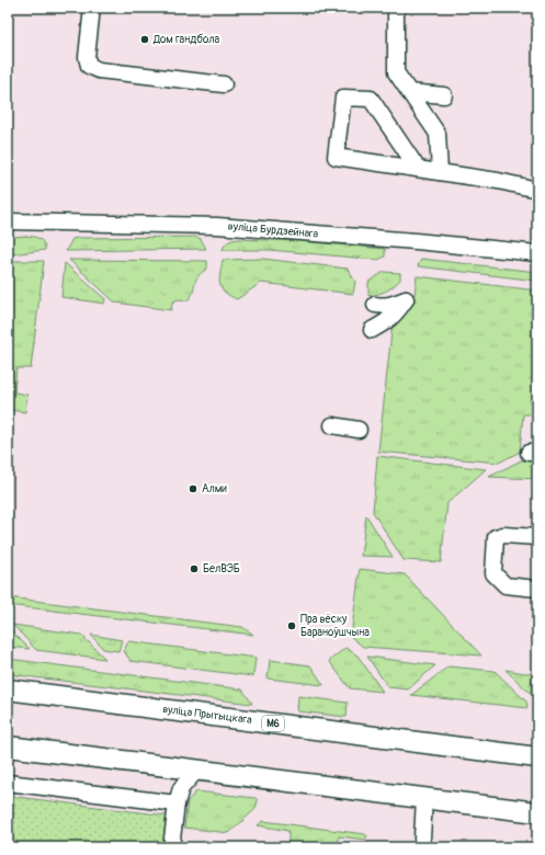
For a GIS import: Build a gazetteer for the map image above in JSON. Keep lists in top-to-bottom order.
{
  "streets": {
    "main road": ["вуліца Прытыцкага", "М6"],
    "street": ["вуліца Бурдзейнага"]
  },
  "places": [
    "Дом гандбола",
    "Алми",
    "БелВЭБ",
    "Пра вёску Бараноўшчына"
  ]
}
